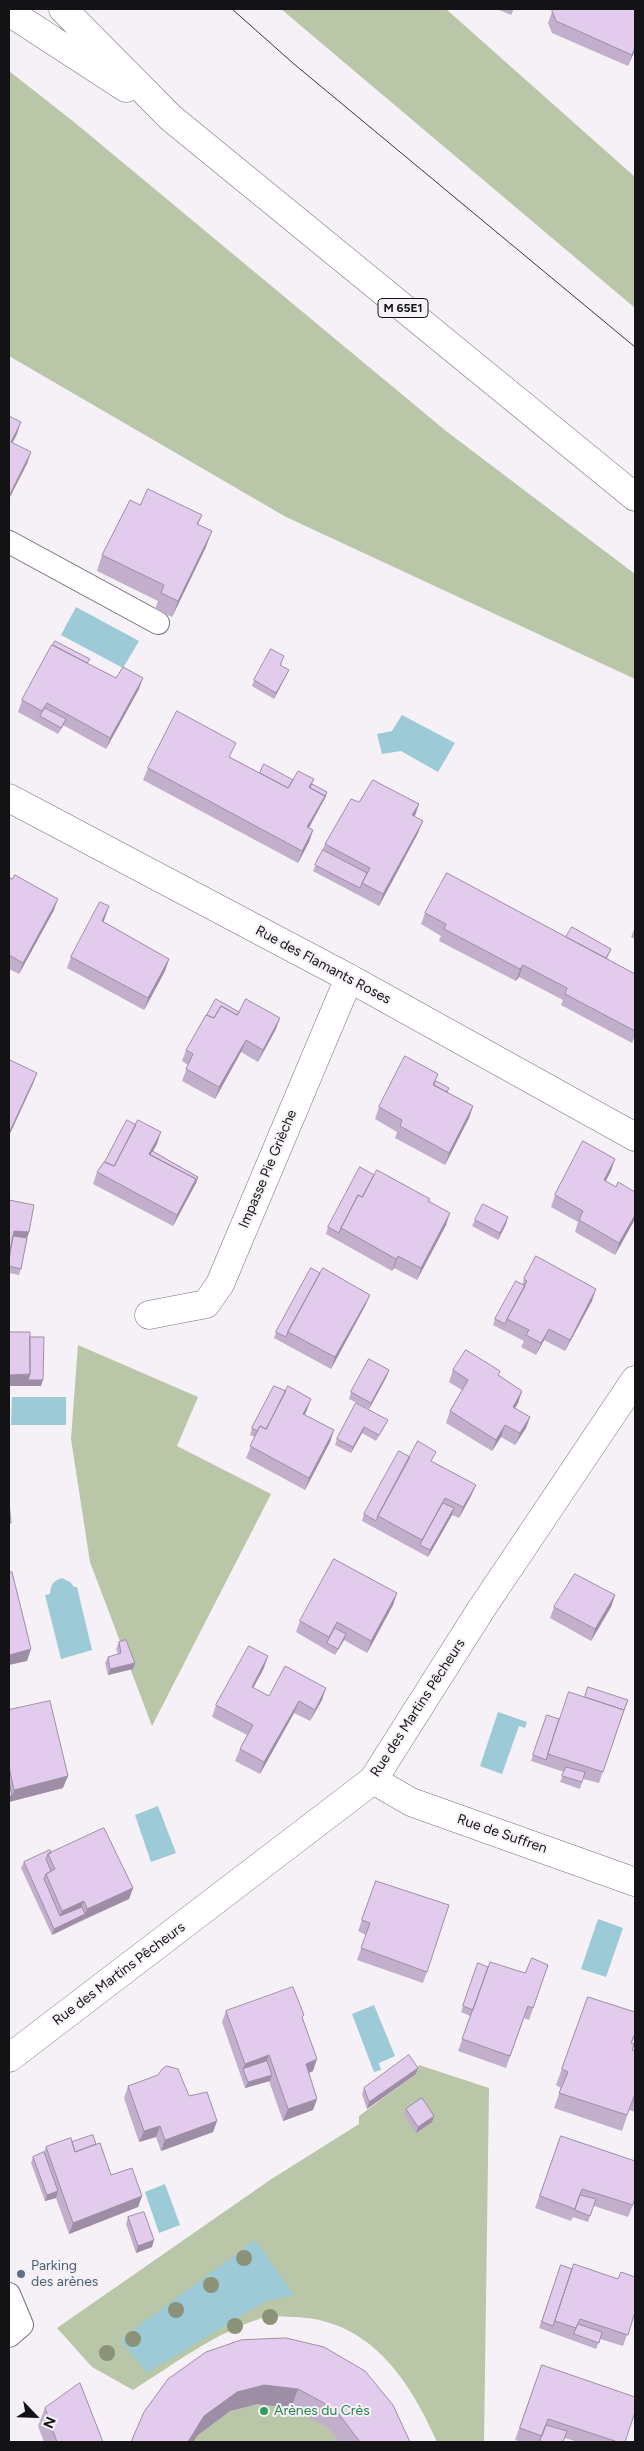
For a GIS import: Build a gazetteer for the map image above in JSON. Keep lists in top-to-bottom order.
{
  "streets": {
    "street": [
      "M 65E1",
      "Rue des Flamants Roses",
      "Impasse Pie Grièche",
      "Rue des Martins Pêcheurs",
      "Rue de Suffren"
    ]
  },
  "crossings": [
    ["Rue des Flamants Roses", "Impasse Pie Grièche"],
    ["Rue des Martins Pêcheurs", "Rue de Suffren"]
  ],
  "places": ["Parking des arènes", "Arènes du Crès"],
  "north": "bottom right"
}
